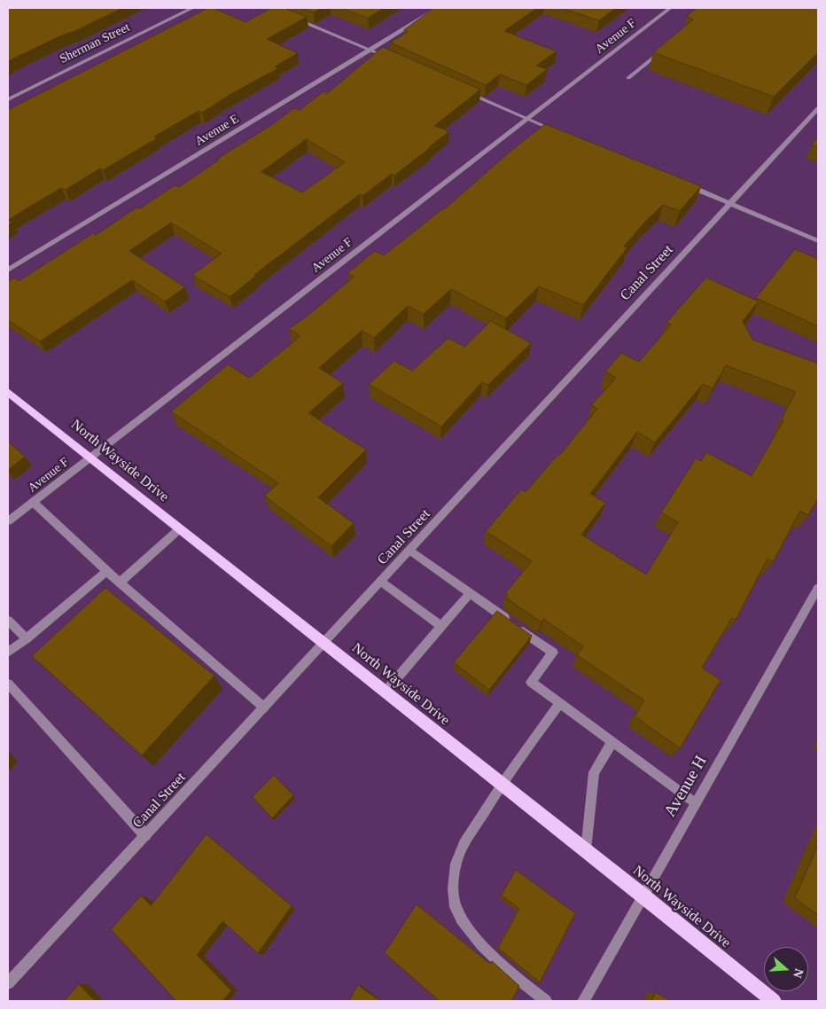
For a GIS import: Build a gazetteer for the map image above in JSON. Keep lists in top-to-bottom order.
{
  "streets": {
    "main road": ["North Wayside Drive"],
    "street": [
      "Avenue F",
      "Sherman Street",
      "Avenue E",
      "Canal Street",
      "Avenue H"
    ]
  },
  "crossings": [
    ["Avenue F", "North Wayside Drive"],
    ["Canal Street", "North Wayside Drive"],
    ["North Wayside Drive", "Avenue H"]
  ],
  "north": "right"
}
